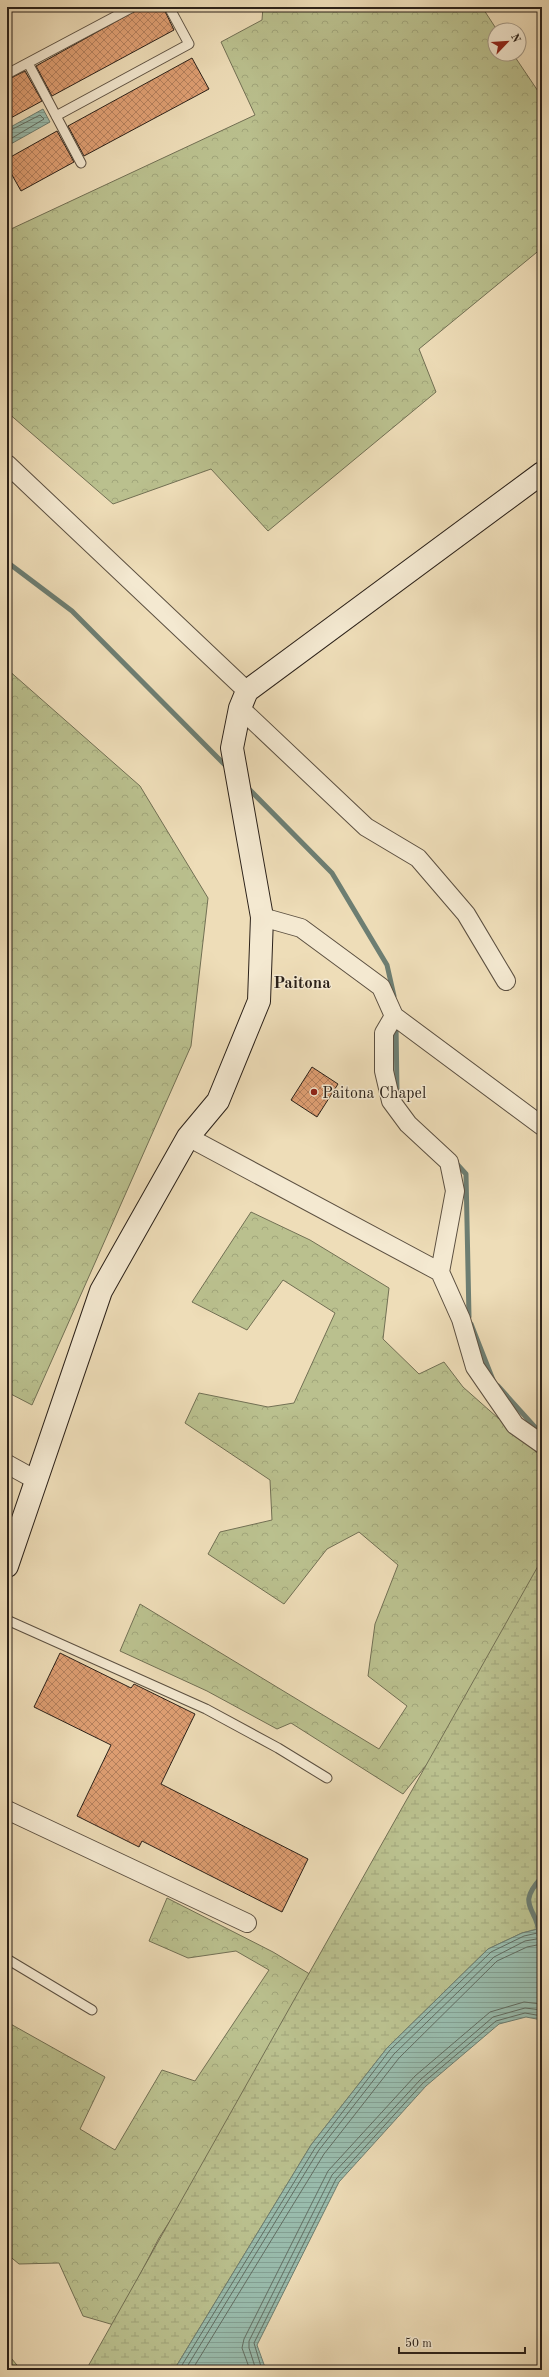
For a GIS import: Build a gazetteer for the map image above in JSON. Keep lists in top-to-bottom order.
{
  "districts": ["Paitona"],
  "places": ["Paitona Chapel"],
  "scale_bar": "50 m",
  "north": "top right"
}
